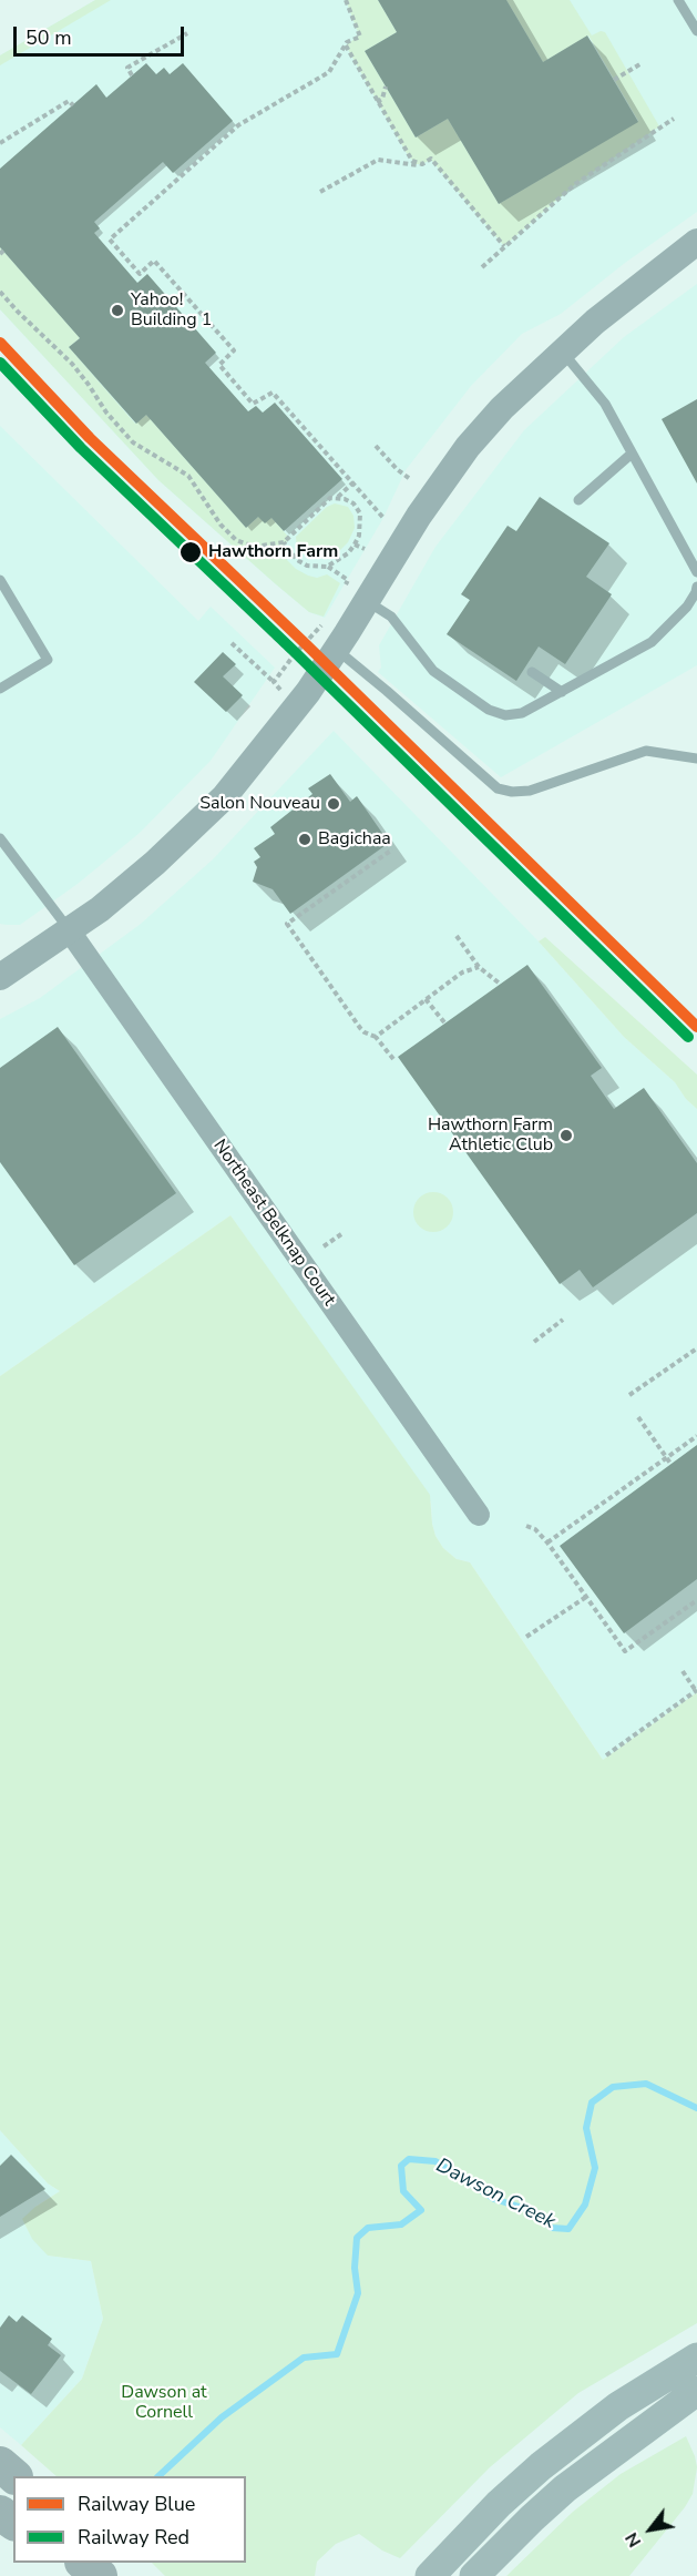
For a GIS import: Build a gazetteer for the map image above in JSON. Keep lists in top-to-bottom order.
{
  "streets": {
    "street": ["Northeast Belknap Court"]
  },
  "water": ["Dawson Creek"],
  "parks": ["Dawson at Cornell"],
  "places": [
    "Yahoo! Building 1",
    "Hawthorn Farm",
    "Salon Nouveau",
    "Bagichaa",
    "Hawthorn Farm Athletic Club"
  ],
  "lines": ["rail line Blue", "rail line Red"],
  "legend": ["Railway Blue", "Railway Red"],
  "scale_bar": "50 m",
  "north": "bottom left"
}
